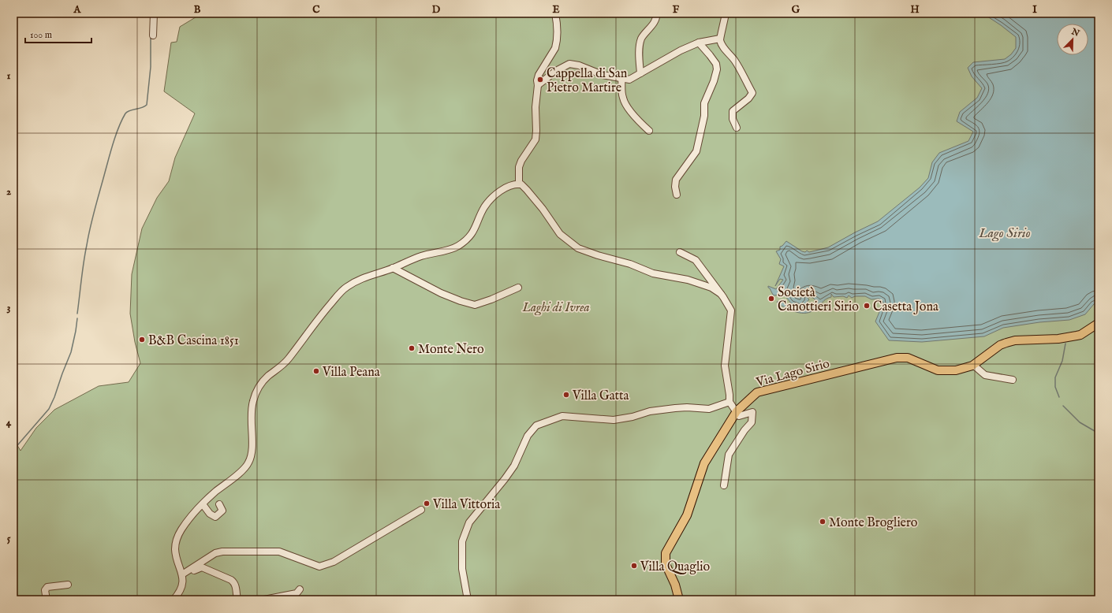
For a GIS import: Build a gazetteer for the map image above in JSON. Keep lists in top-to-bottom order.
{
  "streets": {
    "main road": ["Via Lago Sirio"]
  },
  "water": ["Lago Sirio"],
  "parks": ["Laghi di Ivrea"],
  "places": [
    "Cappella di San Pietro Martire",
    "Società Canottieri Sirio",
    "Casetta Jona",
    "B&B Cascina 1851",
    "Monte Nero",
    "Villa Peana",
    "Villa Gatta",
    "Villa Vittoria",
    "Monte Brogliero",
    "Villa Quaglio"
  ],
  "scale_bar": "100 m",
  "north": "top right",
  "grid": {
    "columns": [
      "A",
      "B",
      "C",
      "D",
      "E",
      "F",
      "G",
      "H",
      "I"
    ],
    "rows": [
      "1",
      "2",
      "3",
      "4",
      "5"
    ]
  }
}
